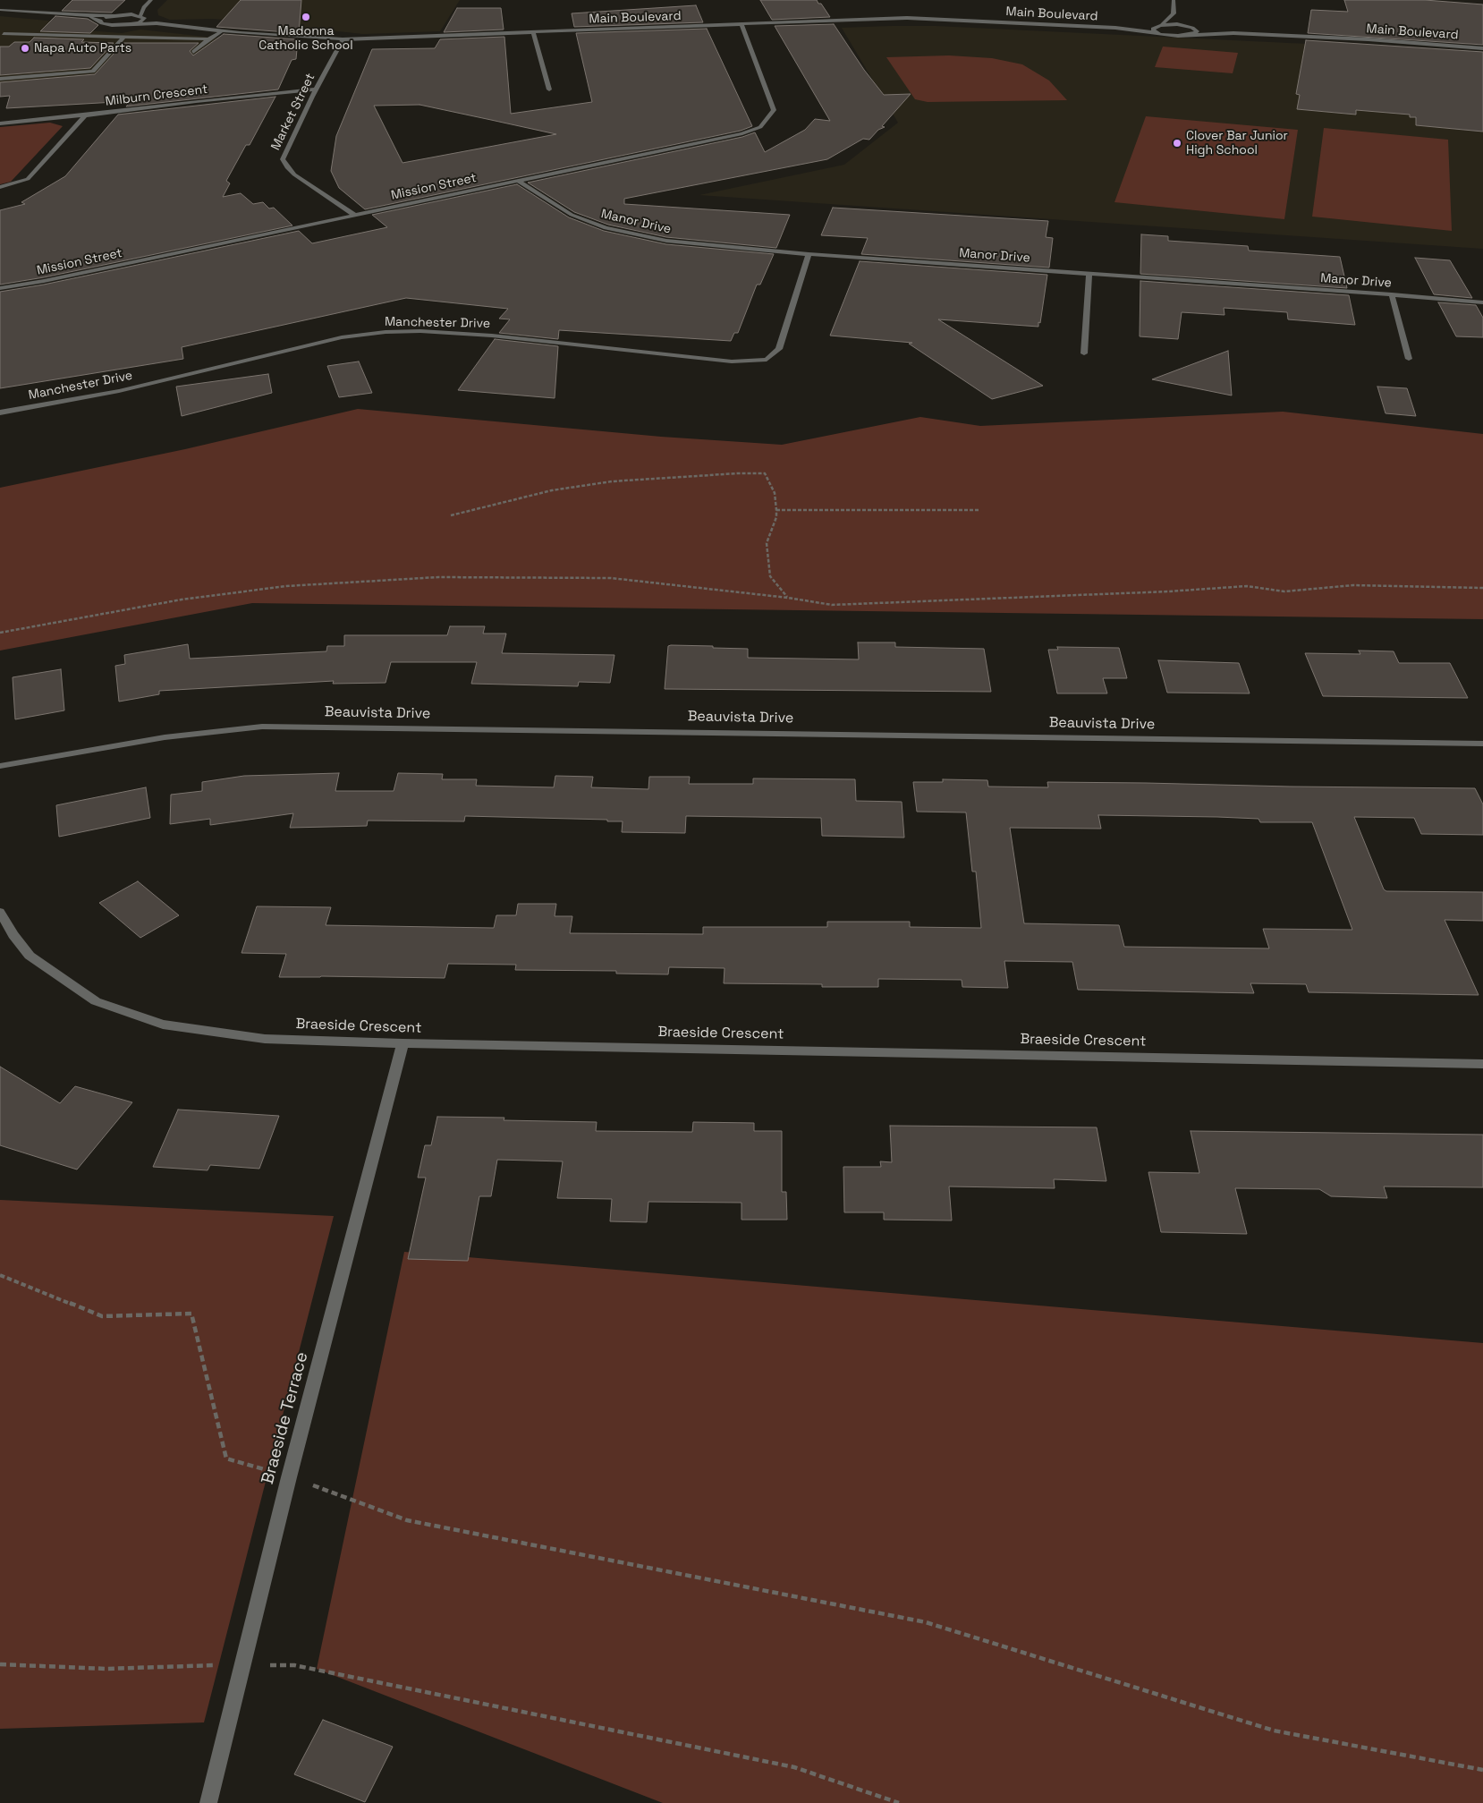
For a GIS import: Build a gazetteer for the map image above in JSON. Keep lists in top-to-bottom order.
{
  "streets": {
    "street": [
      "Main Boulevard",
      "Milburn Crescent",
      "Market Street",
      "Mission Street",
      "Manor Drive",
      "Manchester Drive",
      "Beauvista Drive",
      "Braeside Crescent",
      "Braeside Terrace"
    ]
  },
  "crossings": [
    ["Main Boulevard", "Market Street"],
    ["Main Boulevard", "Mission Street"],
    ["Milburn Crescent", "Market Street"],
    ["Market Street", "Mission Street"],
    ["Mission Street", "Manor Drive"],
    ["Manor Drive", "Manchester Drive"],
    ["Braeside Crescent", "Braeside Terrace"]
  ],
  "places": ["Madonna Catholic School", "Napa Auto Parts", "Clover Bar Junior High School"]
}
